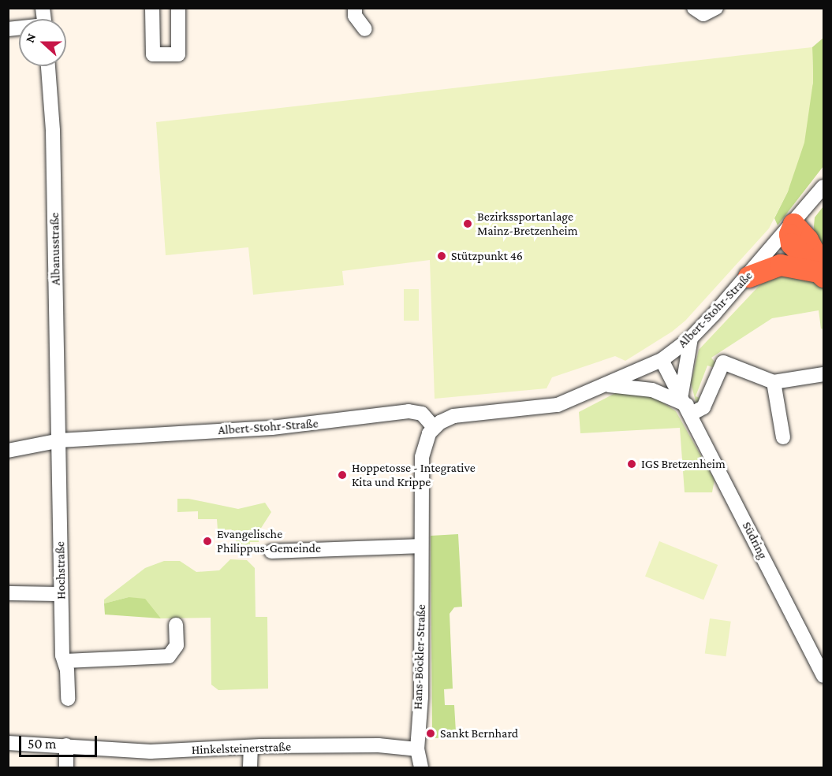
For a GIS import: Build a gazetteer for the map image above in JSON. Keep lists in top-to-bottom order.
{
  "streets": {
    "street": [
      "Albanusstraße",
      "Albert-Stohr-Straße",
      "Südring",
      "Hochstraße",
      "Hans-Böckler-Straße",
      "Hinkelsteinerstraße"
    ]
  },
  "crossings": [
    ["Albanusstraße", "Albert-Stohr-Straße"],
    ["Albanusstraße", "Hochstraße"],
    ["Albert-Stohr-Straße", "Südring"],
    ["Albert-Stohr-Straße", "Hochstraße"],
    ["Albert-Stohr-Straße", "Hans-Böckler-Straße"],
    ["Hans-Böckler-Straße", "Hinkelsteinerstraße"]
  ],
  "places": [
    "Bezirkssportanlage Mainz-Bretzenheim",
    "Stützpunkt 46",
    "IGS Bretzenheim",
    "Hoppetosse - Integrative Kita und Krippe",
    "Evangelische Philippus-Gemeinde",
    "Sankt Bernhard"
  ],
  "scale_bar": "50 m",
  "north": "left"
}
